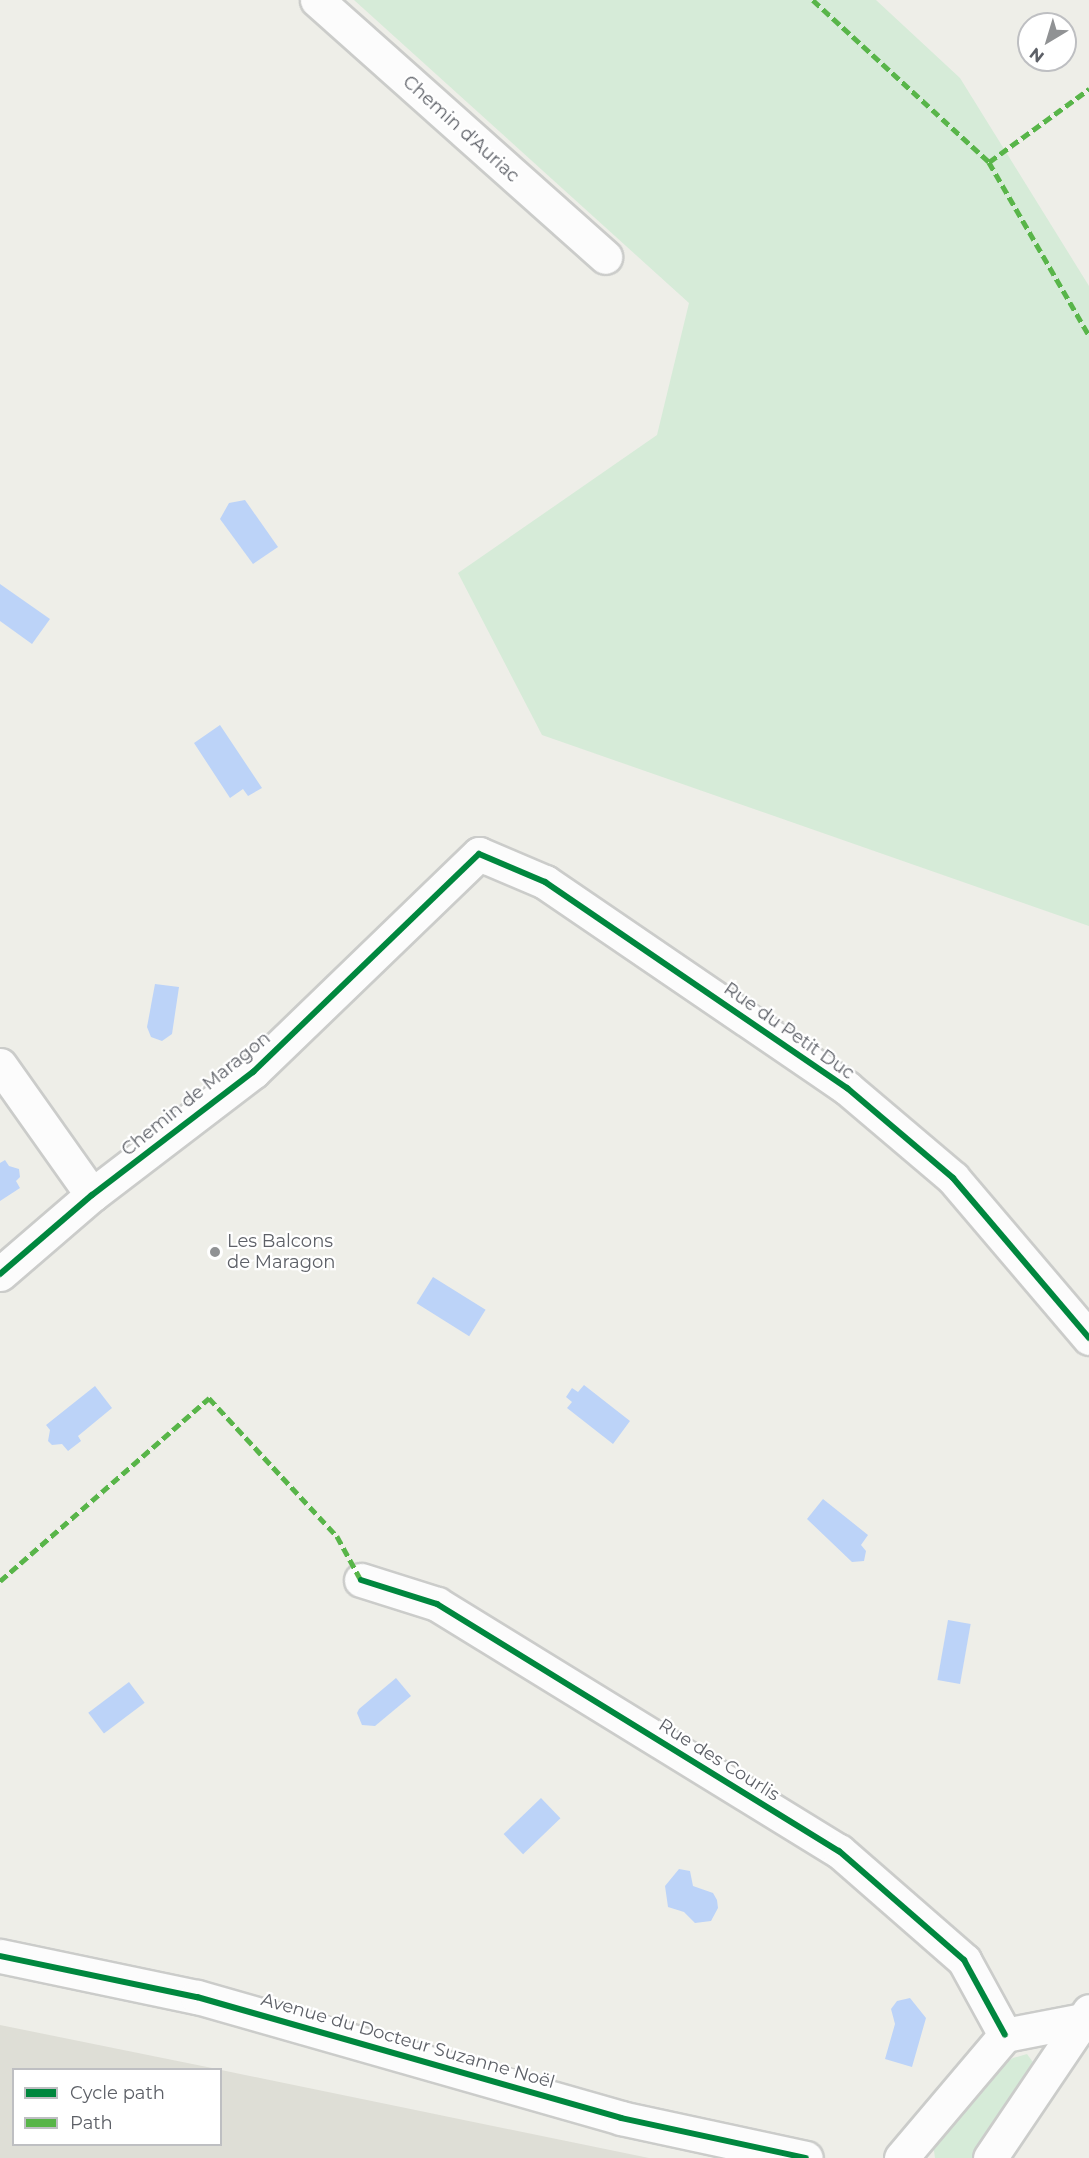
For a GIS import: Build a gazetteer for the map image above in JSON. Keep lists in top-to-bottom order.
{
  "streets": {
    "street": [
      "Chemin d'Auriac",
      "Rue du Petit Duc",
      "Chemin de Maragon",
      "Rue des Courlis",
      "Avenue du Docteur Suzanne Noël"
    ]
  },
  "crossings": [
    ["Rue du Petit Duc", "Chemin de Maragon"]
  ],
  "places": ["Les Balcons de Maragon"],
  "legend": ["Cycle path", "Path"],
  "north": "bottom left"
}
